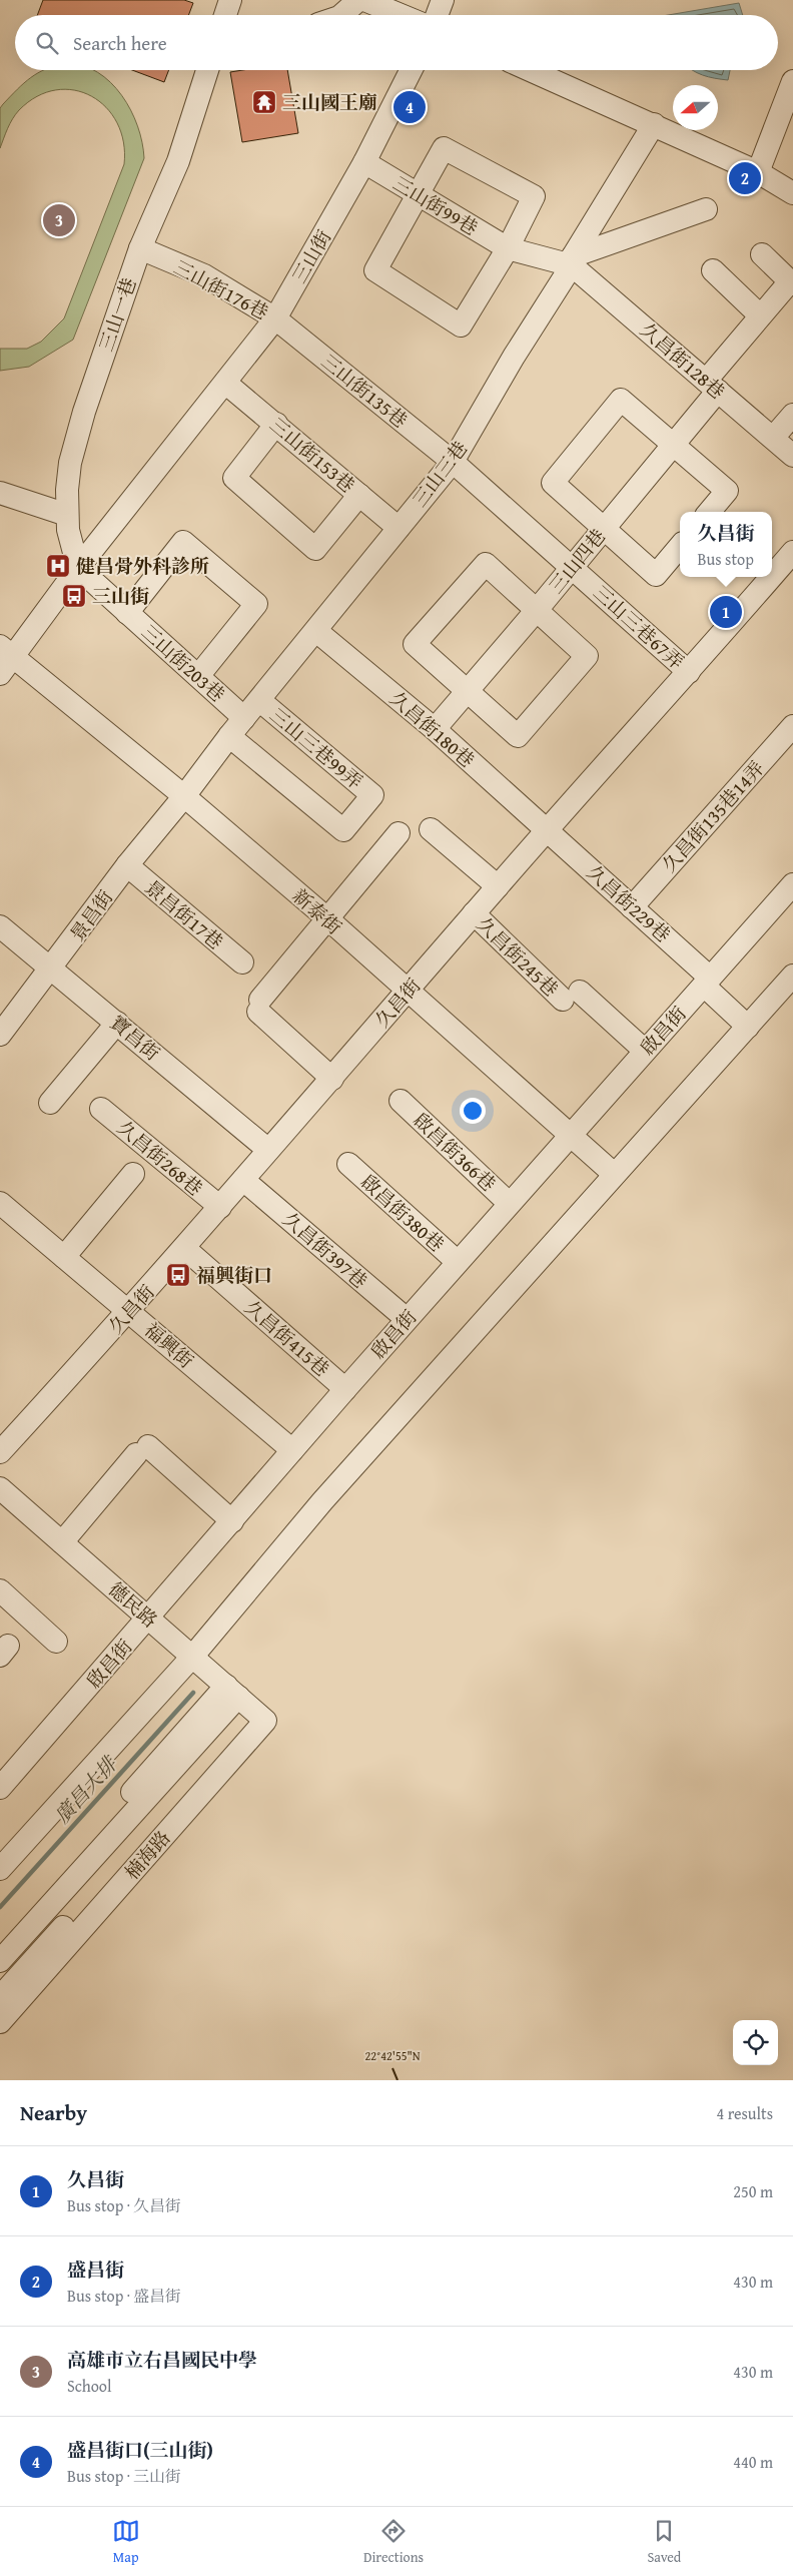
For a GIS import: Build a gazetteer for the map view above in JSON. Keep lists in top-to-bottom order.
{
  "streets": {
    "street": [
      "三山街99巷",
      "三山街",
      "三山街176巷",
      "三山一巷",
      "久昌街128巷",
      "三山街135巷",
      "三山街153巷",
      "三山三巷",
      "三山四巷",
      "三山三巷67弄",
      "三山街203巷",
      "久昌街180巷",
      "三山三巷99弄",
      "久昌街135巷14弄",
      "久昌街229巷",
      "新泰街",
      "景昌街17巷",
      "景昌街",
      "久昌街245巷",
      "久昌街",
      "啟昌街",
      "寶昌街",
      "啟昌街366巷",
      "久昌街268巷",
      "啟昌街380巷",
      "久昌街397巷",
      "久昌街415巷",
      "福興街",
      "德民路",
      "楠海路"
    ]
  },
  "crossings": [
    ["三山街99巷", "三山街"],
    ["三山街99巷", "久昌街128巷"],
    ["三山街99巷", "三山三巷"],
    ["三山街", "三山街176巷"],
    ["三山街", "三山一巷"],
    ["三山街", "三山街135巷"],
    ["三山街", "三山街153巷"],
    ["三山街", "三山街203巷"],
    ["三山街", "新泰街"],
    ["三山街176巷", "三山一巷"],
    ["三山街176巷", "三山街135巷"],
    ["三山一巷", "三山街203巷"],
    ["久昌街128巷", "三山三巷"],
    ["久昌街128巷", "三山四巷"],
    ["三山街135巷", "三山三巷"],
    ["三山街135巷", "三山三巷67弄"],
    ["三山街153巷", "三山三巷"],
    ["三山三巷", "三山三巷67弄"],
    ["三山三巷", "三山街203巷"],
    ["三山三巷", "久昌街180巷"],
    ["三山三巷", "三山三巷99弄"],
    ["三山三巷", "新泰街"],
    ["三山三巷", "景昌街"],
    ["三山四巷", "三山三巷67弄"],
    ["三山四巷", "久昌街180巷"],
    ["三山三巷67弄", "久昌街"],
    ["久昌街180巷", "久昌街229巷"],
    ["久昌街180巷", "久昌街"],
    ["久昌街135巷14弄", "久昌街229巷"],
    ["久昌街229巷", "久昌街"],
    ["久昌街229巷", "啟昌街"],
    ["新泰街", "景昌街"],
    ["新泰街", "久昌街"],
    ["新泰街", "啟昌街"],
    ["景昌街17巷", "景昌街"],
    ["景昌街", "寶昌街"],
    ["久昌街245巷", "久昌街"],
    ["久昌街245巷", "啟昌街"],
    ["久昌街", "寶昌街"],
    ["久昌街", "久昌街268巷"],
    ["久昌街", "久昌街397巷"],
    ["久昌街", "久昌街415巷"],
    ["久昌街", "福興街"],
    ["啟昌街", "啟昌街366巷"],
    ["啟昌街", "啟昌街380巷"],
    ["啟昌街", "久昌街397巷"],
    ["啟昌街", "久昌街415巷"],
    ["啟昌街", "福興街"],
    ["啟昌街", "德民路"],
    ["德民路", "楠海路"]
  ],
  "water": ["廣昌大排"],
  "places": {
    "temple": ["三山國王廟"],
    "hospital": ["健昌骨外科診所"],
    "bus stop": ["三山街", "福興街口"]
  },
  "north": "left",
  "page": {
    "search": "Search here",
    "pins": [
      "4",
      "2",
      "3",
      "1"
    ],
    "popup": ["久昌街", "Bus stop"],
    "heading": ["Nearby", "4 results"],
    "list": [
      {
        "mark": "1",
        "name": "久昌街",
        "note": "Bus stop · 久昌街",
        "value": "250 m"
      },
      {
        "mark": "2",
        "name": "盛昌街",
        "note": "Bus stop · 盛昌街",
        "value": "430 m"
      },
      {
        "mark": "3",
        "name": "高雄市立右昌國民中學",
        "note": "School",
        "value": "430 m"
      },
      {
        "mark": "4",
        "name": "盛昌街口(三山街)",
        "note": "Bus stop · 三山街",
        "value": "440 m"
      }
    ],
    "nav": ["Map", "Directions", "Saved"]
  },
  "coordinates": ["22°42'55\"N"]
}
